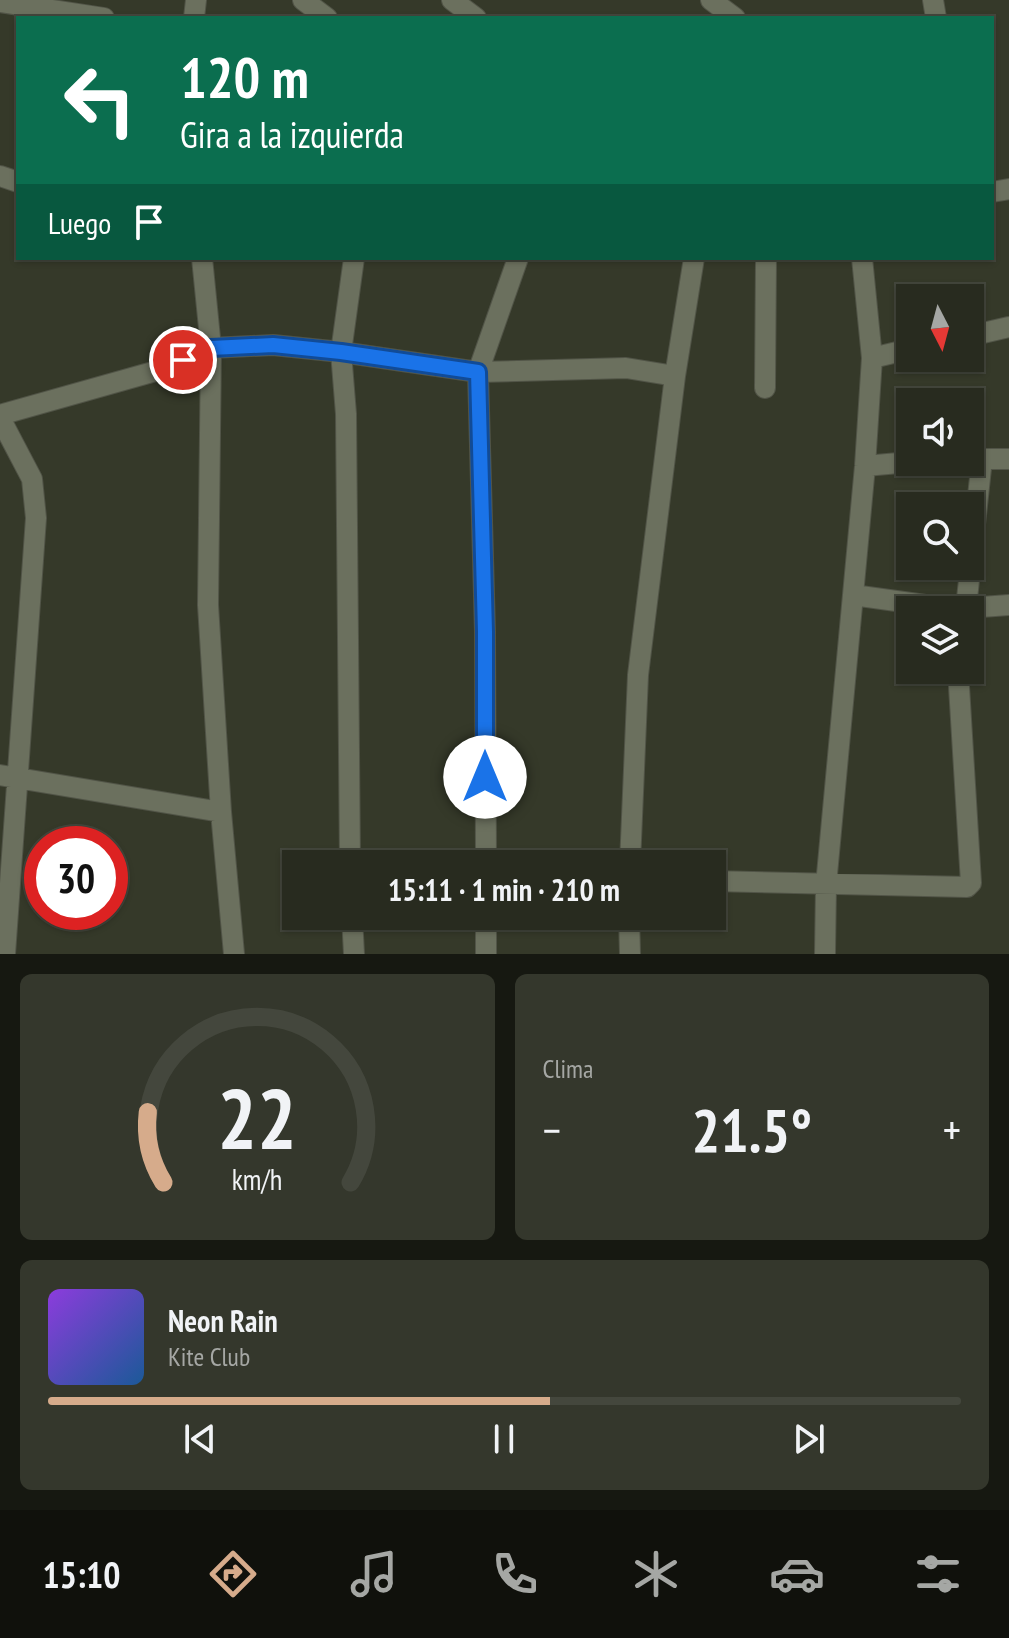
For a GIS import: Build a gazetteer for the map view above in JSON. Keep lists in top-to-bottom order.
{
  "north": "bottom",
  "page": {
    "turn": ["120 m", "Gira a la izquierda"],
    "then": "Luego",
    "limit": "30",
    "trip": "15:11 · 1 min · 210 m",
    "tile": "Clima",
    "heat": ["−", "21.5°", "+"],
    "song": ["Neon Rain", "Kite Club"],
    "tabs": "15:10",
    "gauge": ["22", "km/h"]
  }
}
